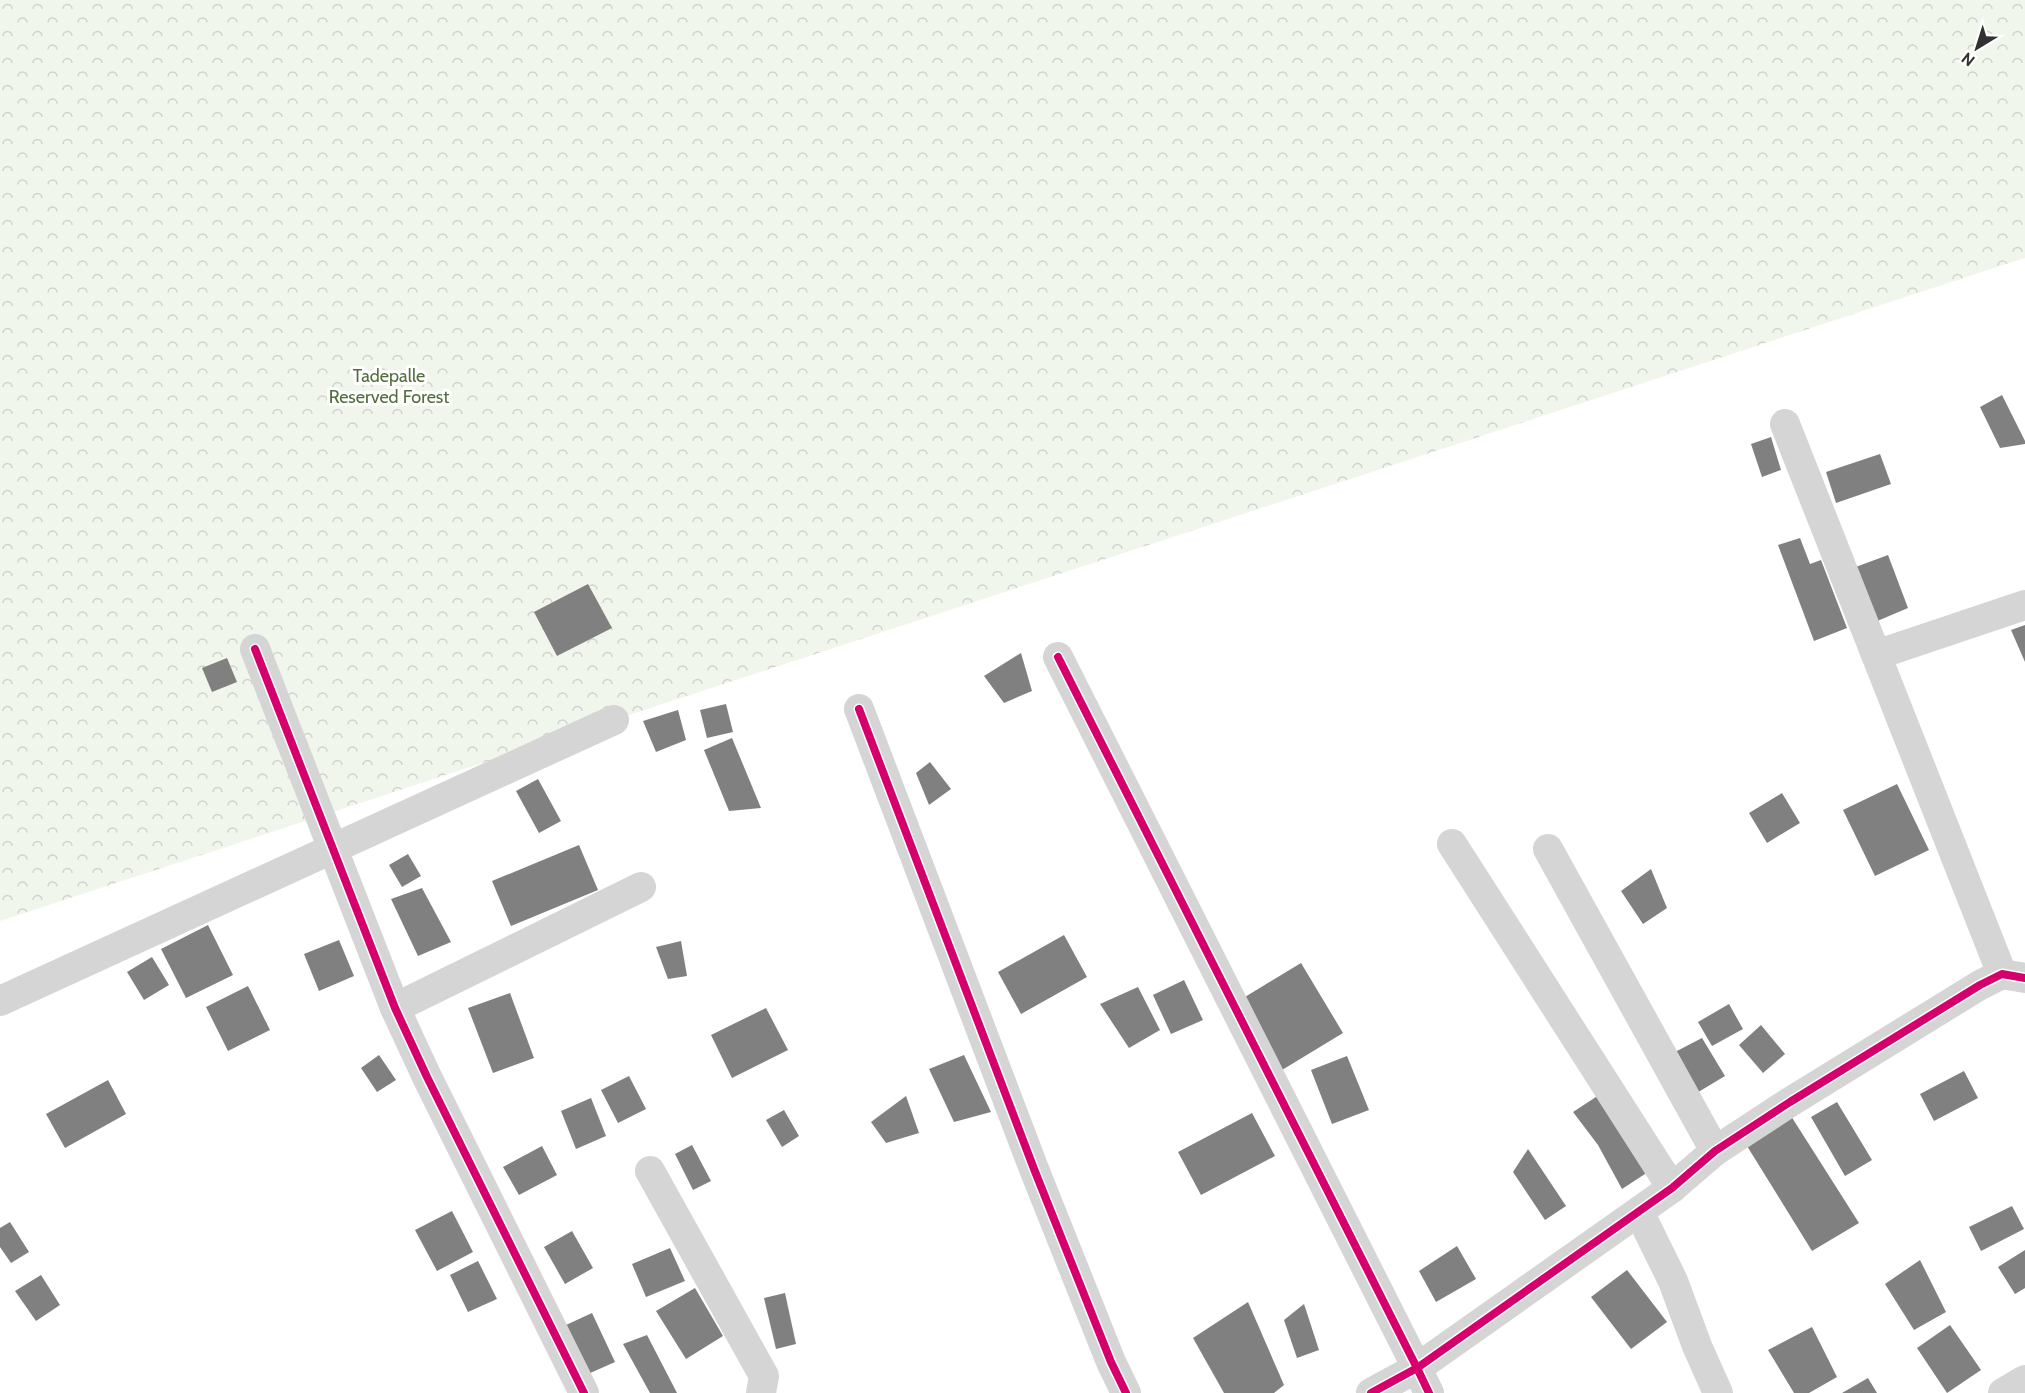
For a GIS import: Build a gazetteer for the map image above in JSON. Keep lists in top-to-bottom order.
{
  "parks": ["Tadepalle Reserved Forest"],
  "north": "bottom left"
}
